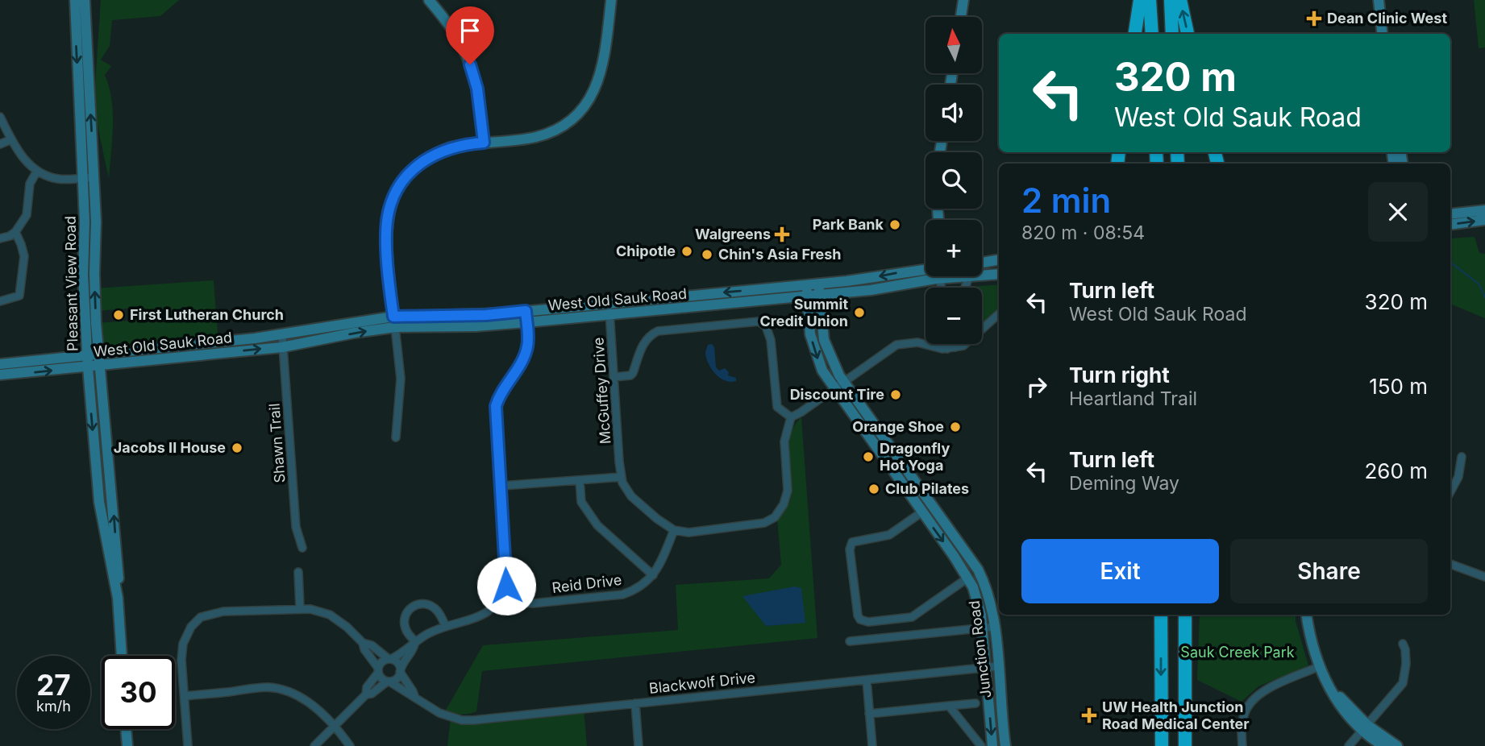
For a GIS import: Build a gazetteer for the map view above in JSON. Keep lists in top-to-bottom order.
{
  "streets": {
    "street": [
      "Pleasant View Road",
      "West Old Sauk Road",
      "McGuffey Drive",
      "Shawn Trail",
      "Reid Drive",
      "Junction Road",
      "Blackwolf Drive"
    ]
  },
  "crossings": [
    ["Pleasant View Road", "West Old Sauk Road"],
    ["West Old Sauk Road", "McGuffey Drive"],
    ["West Old Sauk Road", "Shawn Trail"],
    ["West Old Sauk Road", "Junction Road"],
    ["Junction Road", "Blackwolf Drive"]
  ],
  "parks": ["Sauk Creek Park"],
  "places": {
    "health": ["Dean Clinic West", "Walgreens", "UW Health Junction Road Medical Center"],
    "other": [
      "Park Bank",
      "Chipotle",
      "Chin's Asia Fresh",
      "Summit Credit Union",
      "First Lutheran Church",
      "Discount Tire",
      "Orange Shoe",
      "Jacobs II House",
      "Dragonfly Hot Yoga",
      "Club Pilates"
    ]
  },
  "north": "top",
  "page": {
    "map_buttons": ["+", "−"],
    "turn": ["320 m", "West Old Sauk Road"],
    "heading": ["2 min", "820 m · 08:54"],
    "list": [
      {
        "name": "Turn left",
        "note": "West Old Sauk Road",
        "value": "320 m"
      },
      {
        "name": "Turn right",
        "note": "Heartland Trail",
        "value": "150 m"
      },
      {
        "name": "Turn left",
        "note": "Deming Way",
        "value": "260 m"
      }
    ],
    "buttons": ["Exit", "Share"],
    "speed": "27 km/h",
    "limit": "30"
  }
}
